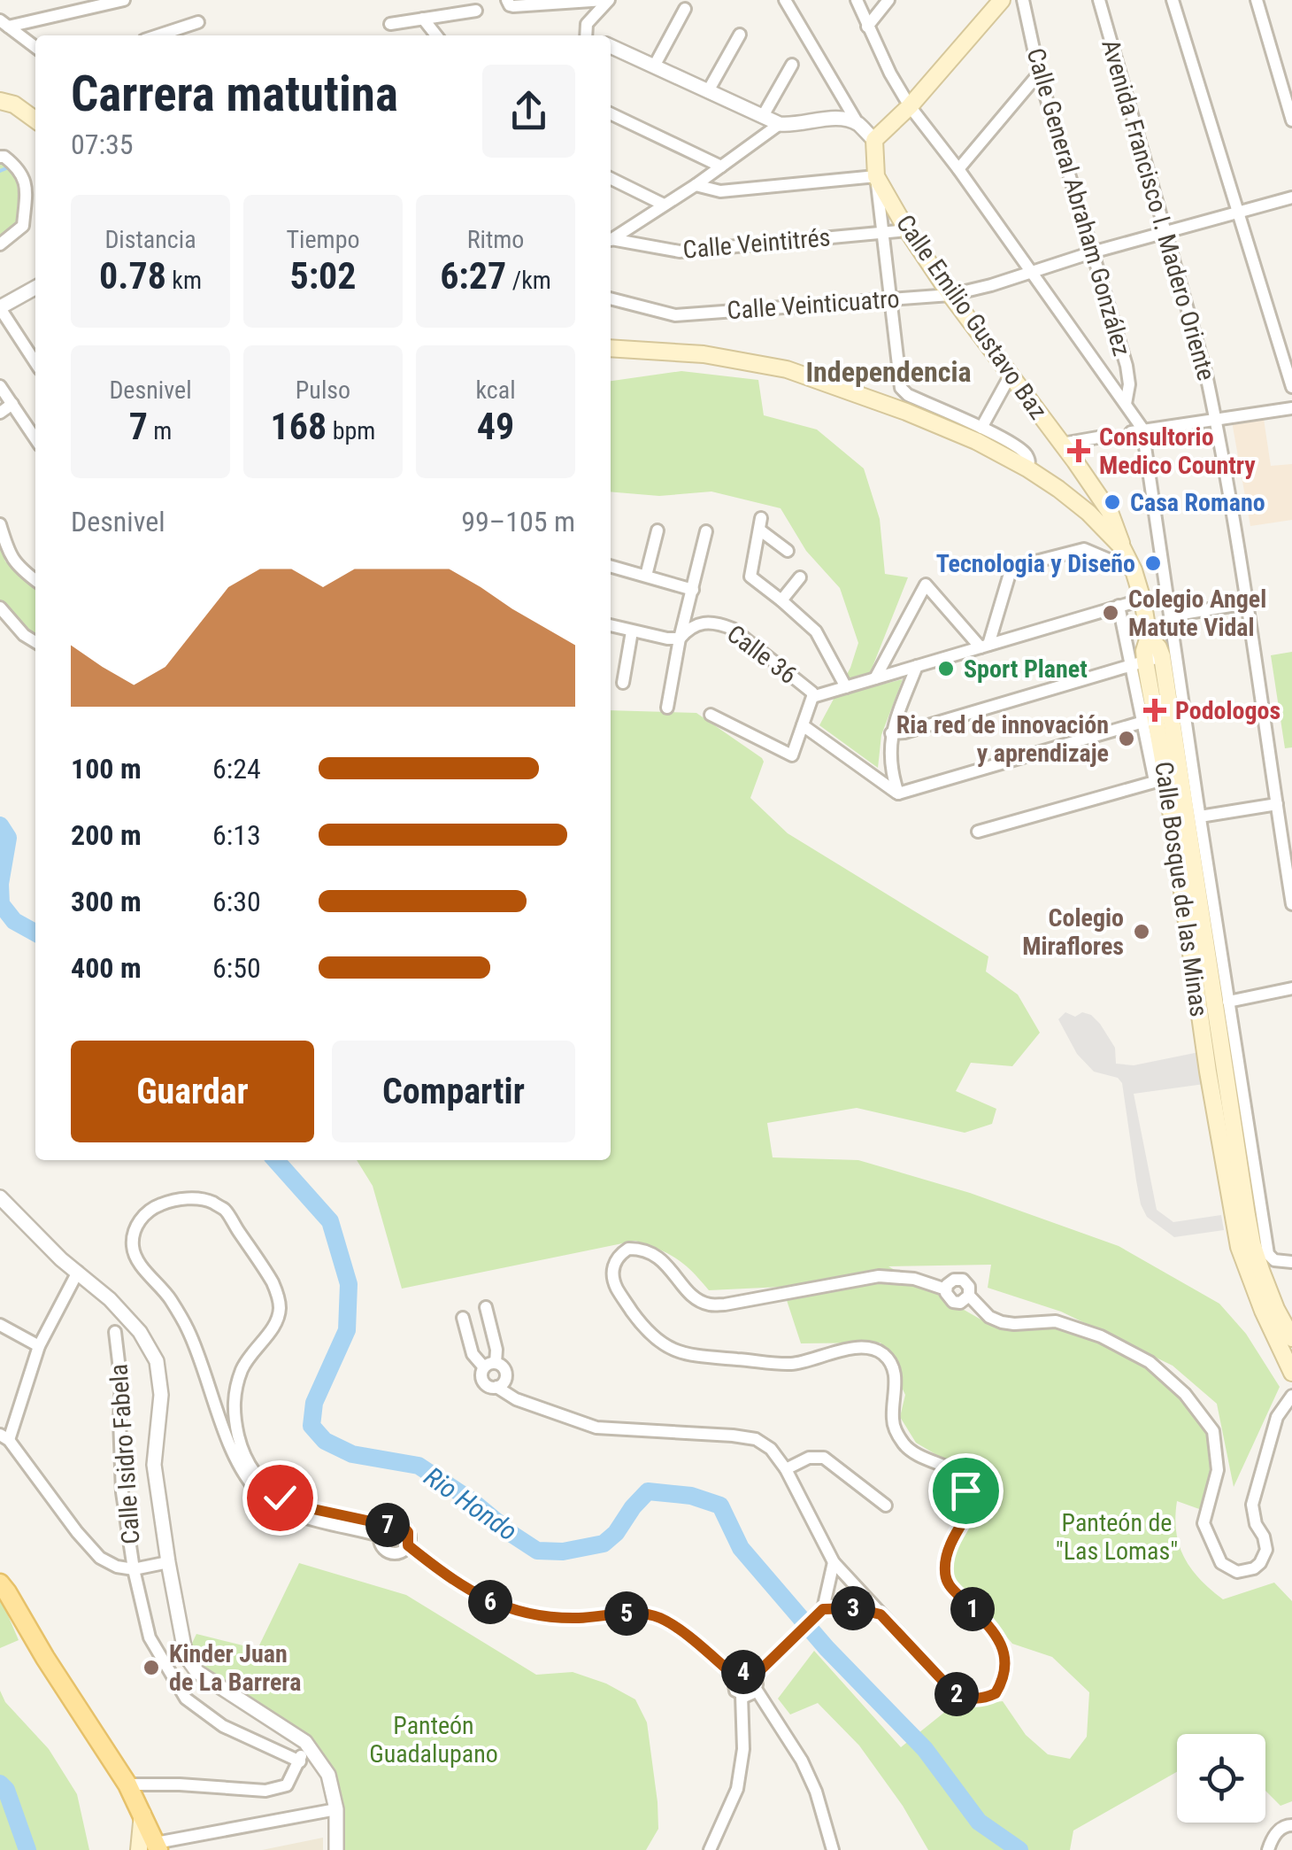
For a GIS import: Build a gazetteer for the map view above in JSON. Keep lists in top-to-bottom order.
{
  "streets": {
    "main road": ["Calle Emilio Gustavo Baz", "Calle Bosque de las Minas"],
    "street": [
      "Calle General Abraham González",
      "Avenida Francisco I. Madero Oriente",
      "Calle Veintitrés",
      "Calle Veinticuatro",
      "Calle 36",
      "Calle Isidro Fabela"
    ]
  },
  "crossings": [
    ["Calle General Abraham González", "Calle Veinticuatro"],
    ["Avenida Francisco I. Madero Oriente", "Calle Veinticuatro"],
    ["Calle Veintitrés", "Calle Emilio Gustavo Baz"],
    ["Calle Veinticuatro", "Calle Emilio Gustavo Baz"]
  ],
  "districts": ["Independencia"],
  "water": ["Rio Hondo"],
  "parks": ["Panteón de \"Las Lomas\"", "Panteón Guadalupano"],
  "places": {
    "health": ["Consultorio Medico Country", "Podologos"],
    "other": [
      "Casa Romano",
      "Tecnologia y Diseño",
      "Colegio Angel Matute Vidal",
      "Sport Planet",
      "Ria red de innovación y aprendizaje",
      "Colegio Miraflores",
      "Kinder Juan de La Barrera"
    ]
  },
  "page": {
    "heading": ["Carrera matutina", "07:35"],
    "stats": [
      ["Distancia", "0.78 km"],
      ["Tiempo", "5:02"],
      ["Ritmo", "6:27 /km"],
      ["Desnivel", "7 m"],
      ["Pulso", "168 bpm"],
      ["kcal", "49"]
    ],
    "chart": ["Desnivel", "99–105 m"],
    "list": [
      {
        "name": "100 m",
        "note": "6:24"
      },
      {
        "name": "200 m",
        "note": "6:13"
      },
      {
        "name": "300 m",
        "note": "6:30"
      },
      {
        "name": "400 m",
        "note": "6:50"
      }
    ],
    "buttons": ["Guardar", "Compartir"],
    "pins": [
      "7",
      "6",
      "3",
      "1",
      "5",
      "4",
      "2"
    ]
  }
}
